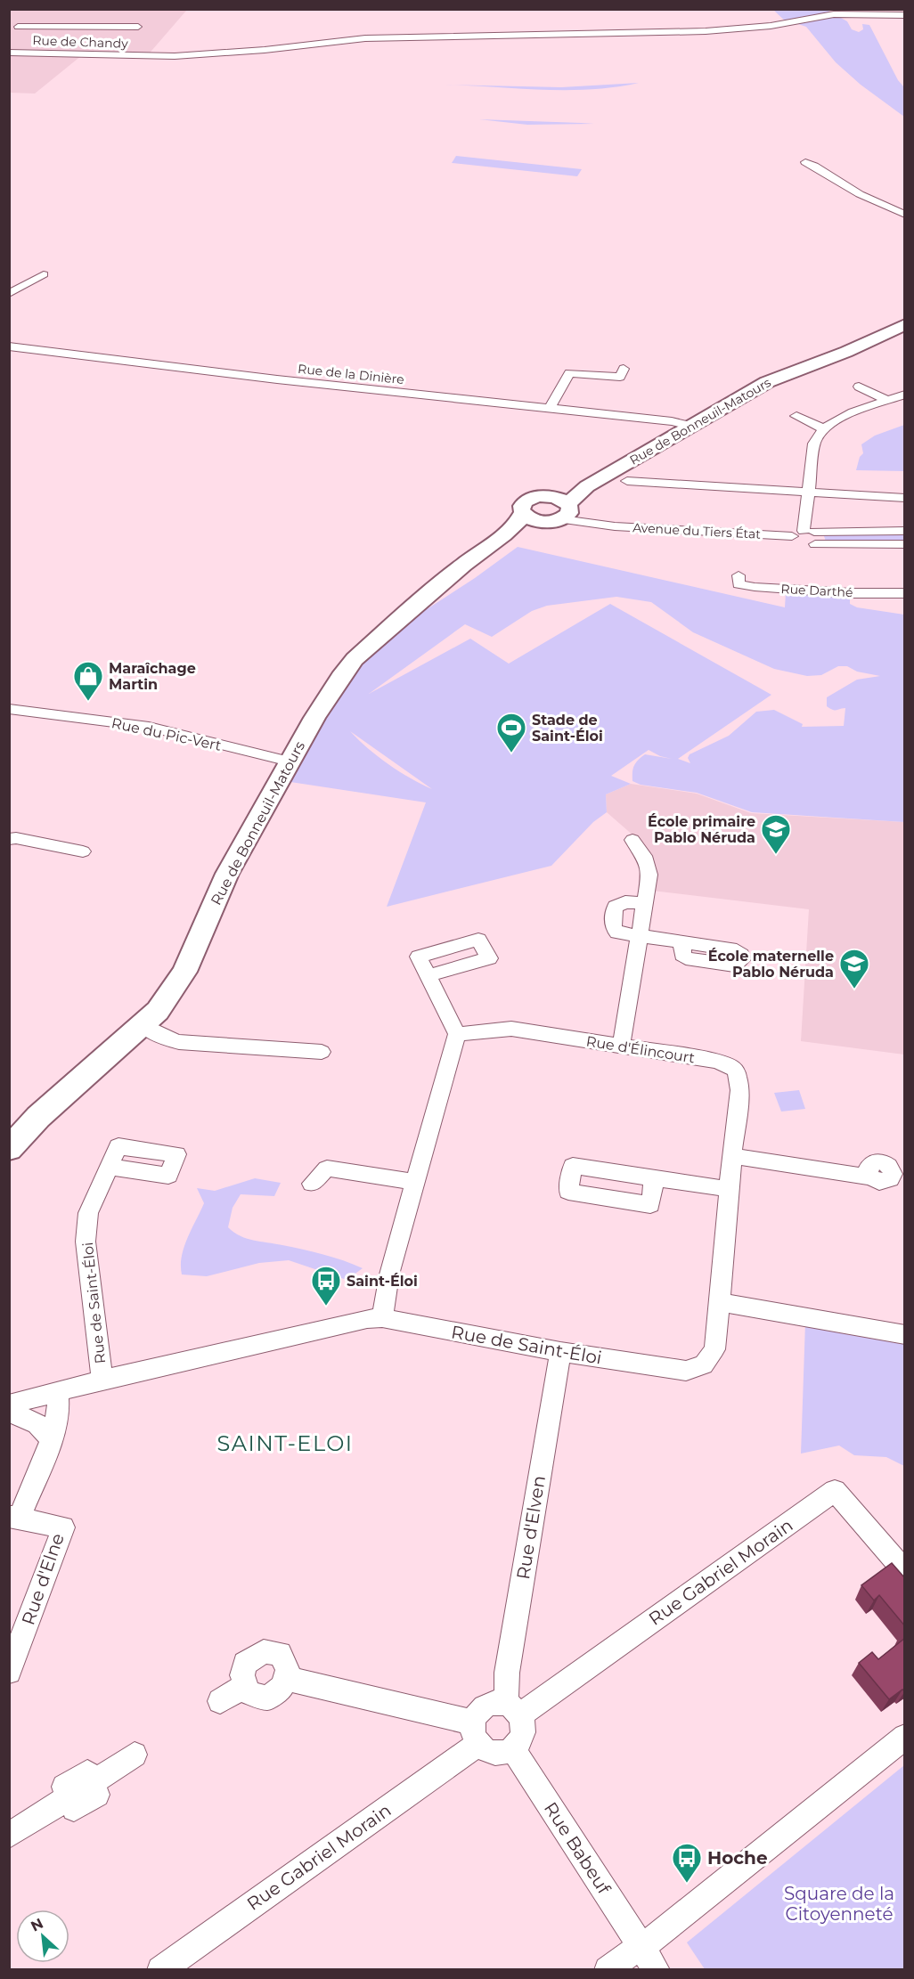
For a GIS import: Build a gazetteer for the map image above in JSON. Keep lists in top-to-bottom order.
{
  "streets": {
    "main road": ["Rue de Bonneuil-Matours"],
    "street": [
      "Rue de Chandy",
      "Rue de la Dinière",
      "Avenue du Tiers État",
      "Rue Darthé",
      "Rue du Pic-Vert",
      "Rue d'Élincourt",
      "Rue de Saint-Éloi",
      "Rue d'Elven",
      "Rue Gabriel Morain",
      "Rue d'Elne",
      "Rue Babeuf"
    ]
  },
  "crossings": [
    ["Rue de la Dinière", "Rue de Bonneuil-Matours"],
    ["Rue de Bonneuil-Matours", "Avenue du Tiers État"],
    ["Rue de Bonneuil-Matours", "Rue du Pic-Vert"],
    ["Rue d'Élincourt", "Rue de Saint-Éloi"],
    ["Rue de Saint-Éloi", "Rue d'Elven"],
    ["Rue de Saint-Éloi", "Rue d'Elne"],
    ["Rue d'Elven", "Rue Gabriel Morain"],
    ["Rue d'Elven", "Rue Babeuf"],
    ["Rue Gabriel Morain", "Rue Babeuf"]
  ],
  "districts": ["SAINT-ELOI"],
  "parks": ["Square de la Citoyenneté"],
  "places": {
    "shop": ["Maraîchage Martin"],
    "sports": ["Stade de Saint-Éloi"],
    "school or university": ["École primaire Pablo Néruda", "École maternelle Pablo Néruda"],
    "bus stop": ["Saint-Éloi", "Hoche"]
  },
  "north": "top left"
}
